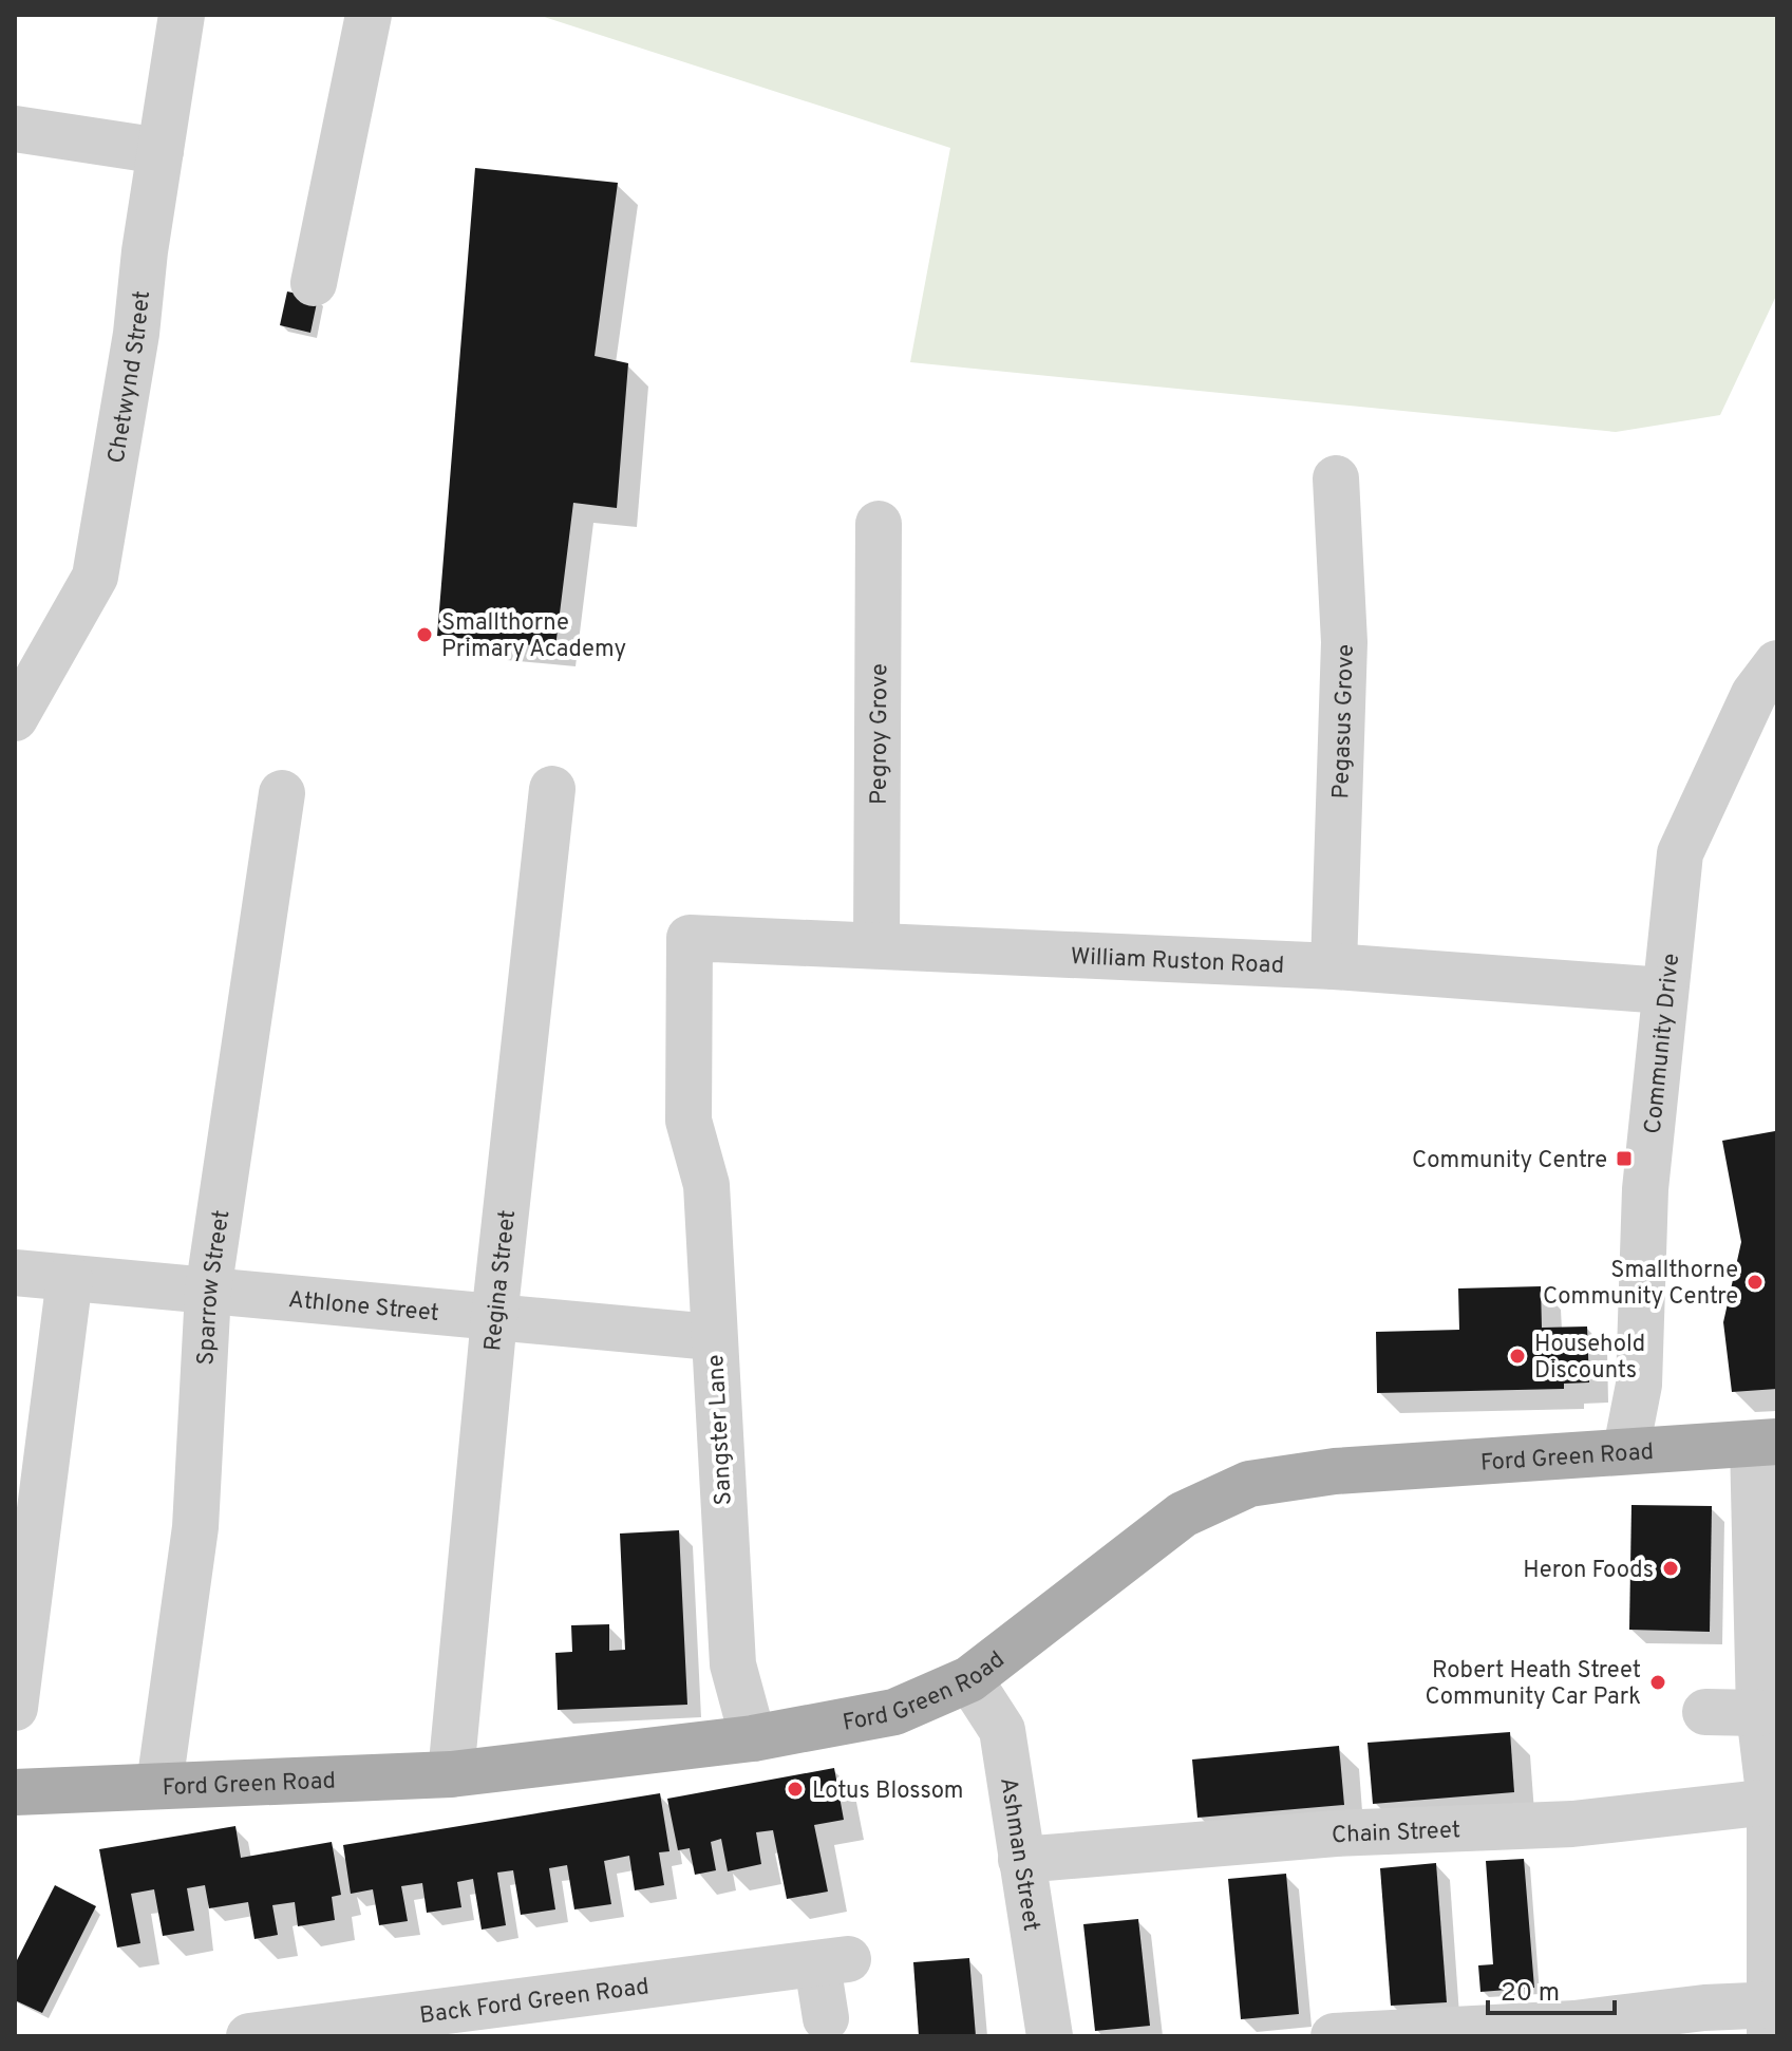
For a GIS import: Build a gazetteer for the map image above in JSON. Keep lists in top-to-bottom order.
{
  "streets": {
    "main road": ["Ford Green Road"],
    "street": [
      "Chetwynd Street",
      "Pegasus Grove",
      "Pegroy Grove",
      "William Ruston Road",
      "Community Drive",
      "Regina Street",
      "Sparrow Street",
      "Athlone Street",
      "Sangster Lane",
      "Chain Street",
      "Ashman Street",
      "Back Ford Green Road"
    ]
  },
  "crossings": [
    ["Pegasus Grove", "William Ruston Road"],
    ["Pegroy Grove", "William Ruston Road"],
    ["William Ruston Road", "Community Drive"],
    ["William Ruston Road", "Sangster Lane"],
    ["Community Drive", "Ford Green Road"],
    ["Regina Street", "Athlone Street"],
    ["Regina Street", "Ford Green Road"],
    ["Sparrow Street", "Athlone Street"],
    ["Sparrow Street", "Ford Green Road"],
    ["Athlone Street", "Sangster Lane"],
    ["Sangster Lane", "Ford Green Road"],
    ["Ford Green Road", "Ashman Street"],
    ["Chain Street", "Ashman Street"]
  ],
  "places": {
    "other": [
      "Smallthorne Primary Academy",
      "Smallthorne Community Centre",
      "Household Discounts",
      "Heron Foods",
      "Robert Heath Street Community Car Park",
      "Lotus Blossom"
    ],
    "transit": ["Community Centre"]
  },
  "scale_bar": "20 m"
}
